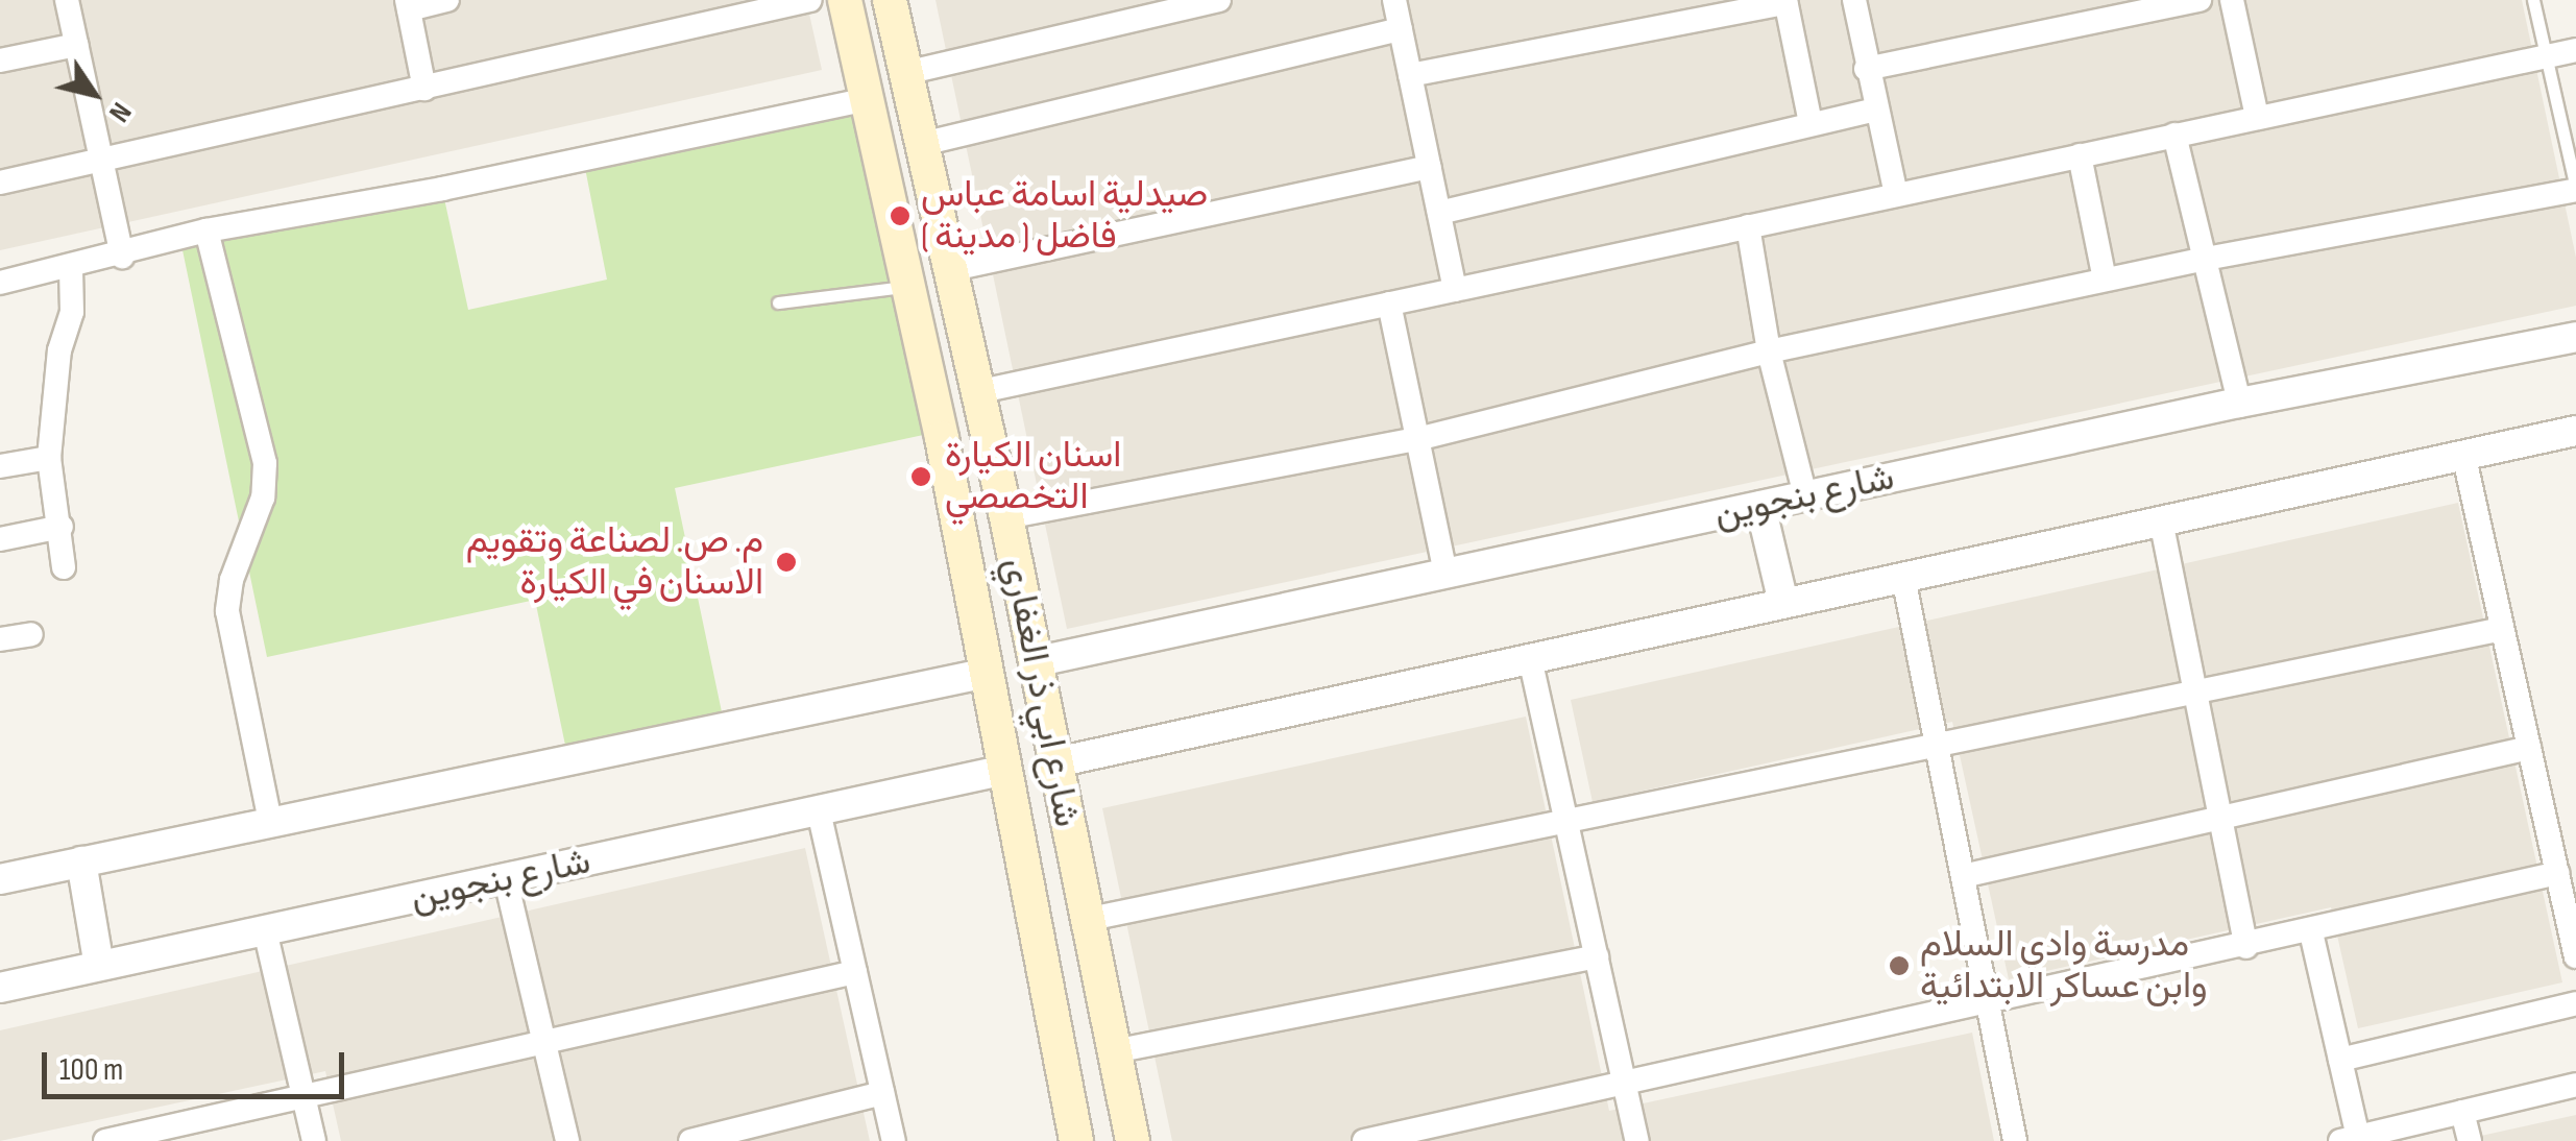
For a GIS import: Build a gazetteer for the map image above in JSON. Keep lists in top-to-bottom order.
{
  "streets": {
    "main road": ["شارع ابي ذر الغفاري"],
    "street": ["شارع بنجوين"]
  },
  "crossings": [
    ["شارع بنجوين", "شارع ابي ذر الغفاري"]
  ],
  "places": [
    "صيدلية اسامة عباس فاضل ( مدينة )",
    "اسنان الكيارة التخصصي",
    "م. ص. لصناعة وتقويم الاسنان في الكيارة",
    "مدرسة وادي السلام وابن عساكر الابتدائية"
  ],
  "scale_bar": "100 m",
  "north": "bottom right"
}
